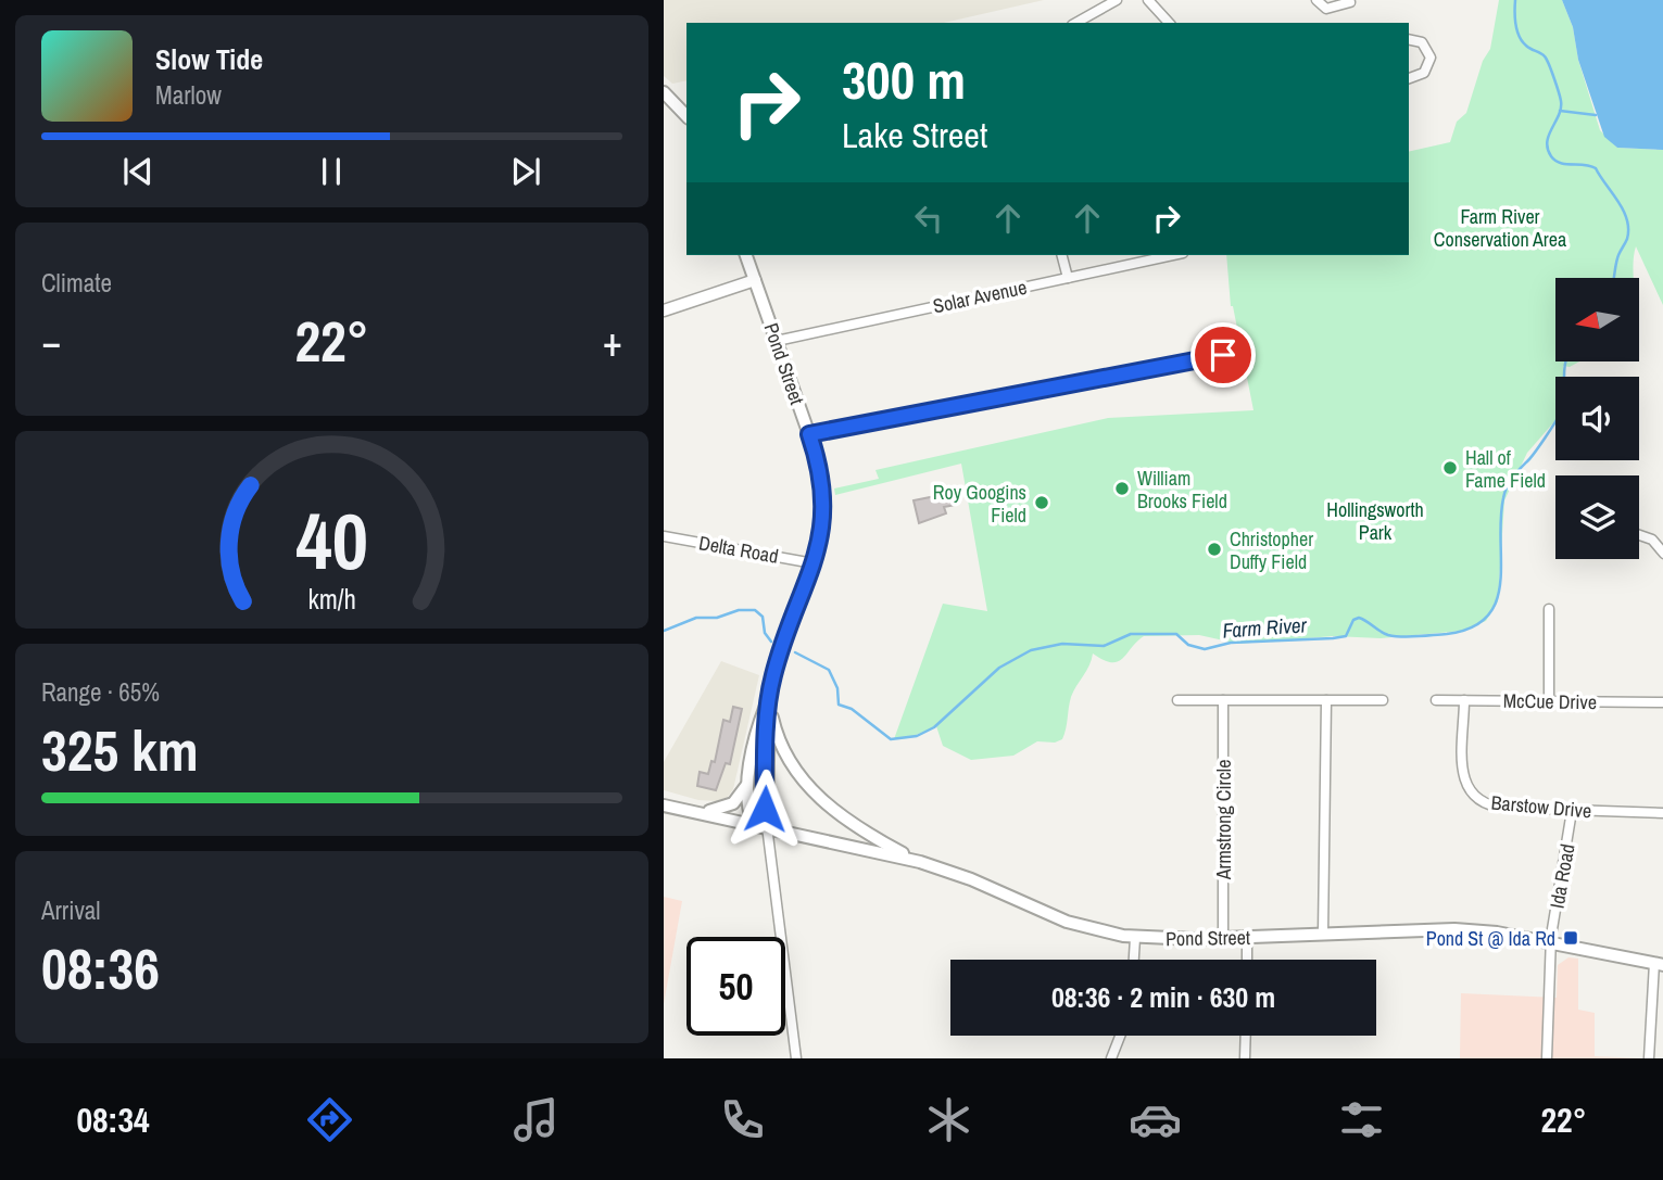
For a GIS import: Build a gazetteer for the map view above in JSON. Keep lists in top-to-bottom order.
{
  "streets": {
    "main road": ["Pond Street"],
    "street": [
      "Solar Avenue",
      "Delta Road",
      "McCue Drive",
      "Barstow Drive",
      "Armstrong Circle",
      "Ida Road"
    ]
  },
  "crossings": [
    ["Solar Avenue", "Pond Street"],
    ["Pond Street", "Delta Road"],
    ["Pond Street", "Armstrong Circle"],
    ["Pond Street", "Ida Road"],
    ["McCue Drive", "Barstow Drive"],
    ["Barstow Drive", "Ida Road"]
  ],
  "water": ["Farm River"],
  "parks": ["Farm River Conservation Area", "Hollingsworth Park"],
  "places": {
    "other": [
      "Hall of Fame Field",
      "William Brooks Field",
      "Roy Googins Field",
      "Christopher Duffy Field"
    ],
    "transit": ["Pond St @ Ida Rd"]
  },
  "north": "left",
  "page": {
    "turn": ["300 m", "Lake Street"],
    "song": ["Slow Tide", "Marlow"],
    "tile": [
      "Climate",
      ["Range · 65%", "325 km"],
      ["Arrival", "08:36"]
    ],
    "heat": ["−", "22°", "+"],
    "limit": "50",
    "trip": "08:36 · 2 min · 630 m",
    "tabs": ["08:34", "22°"],
    "gauge": ["40", "km/h"]
  }
}
